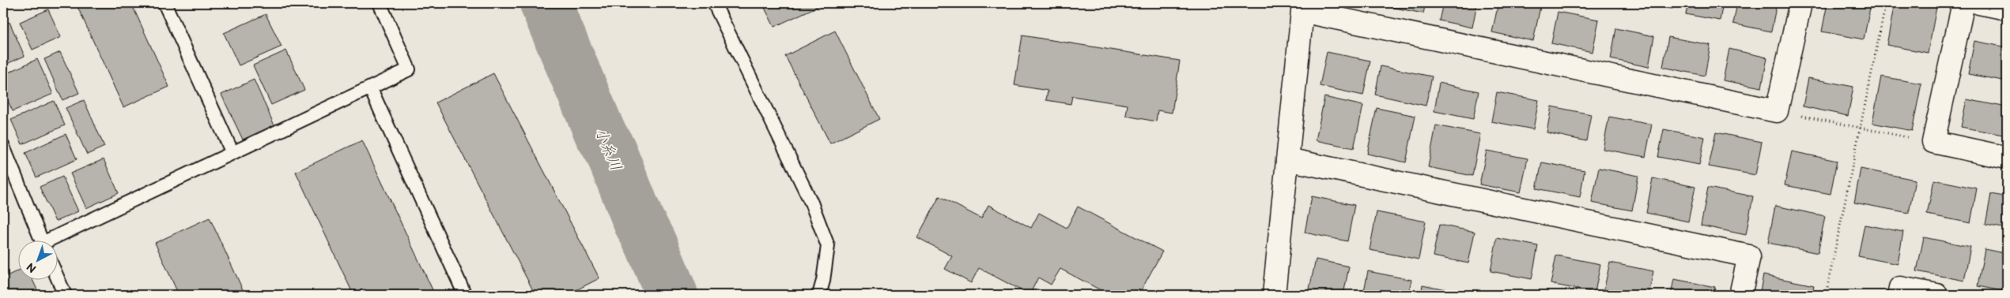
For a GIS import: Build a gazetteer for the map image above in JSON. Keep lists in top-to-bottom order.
{
  "water": ["小糸川"],
  "north": "bottom left"
}
